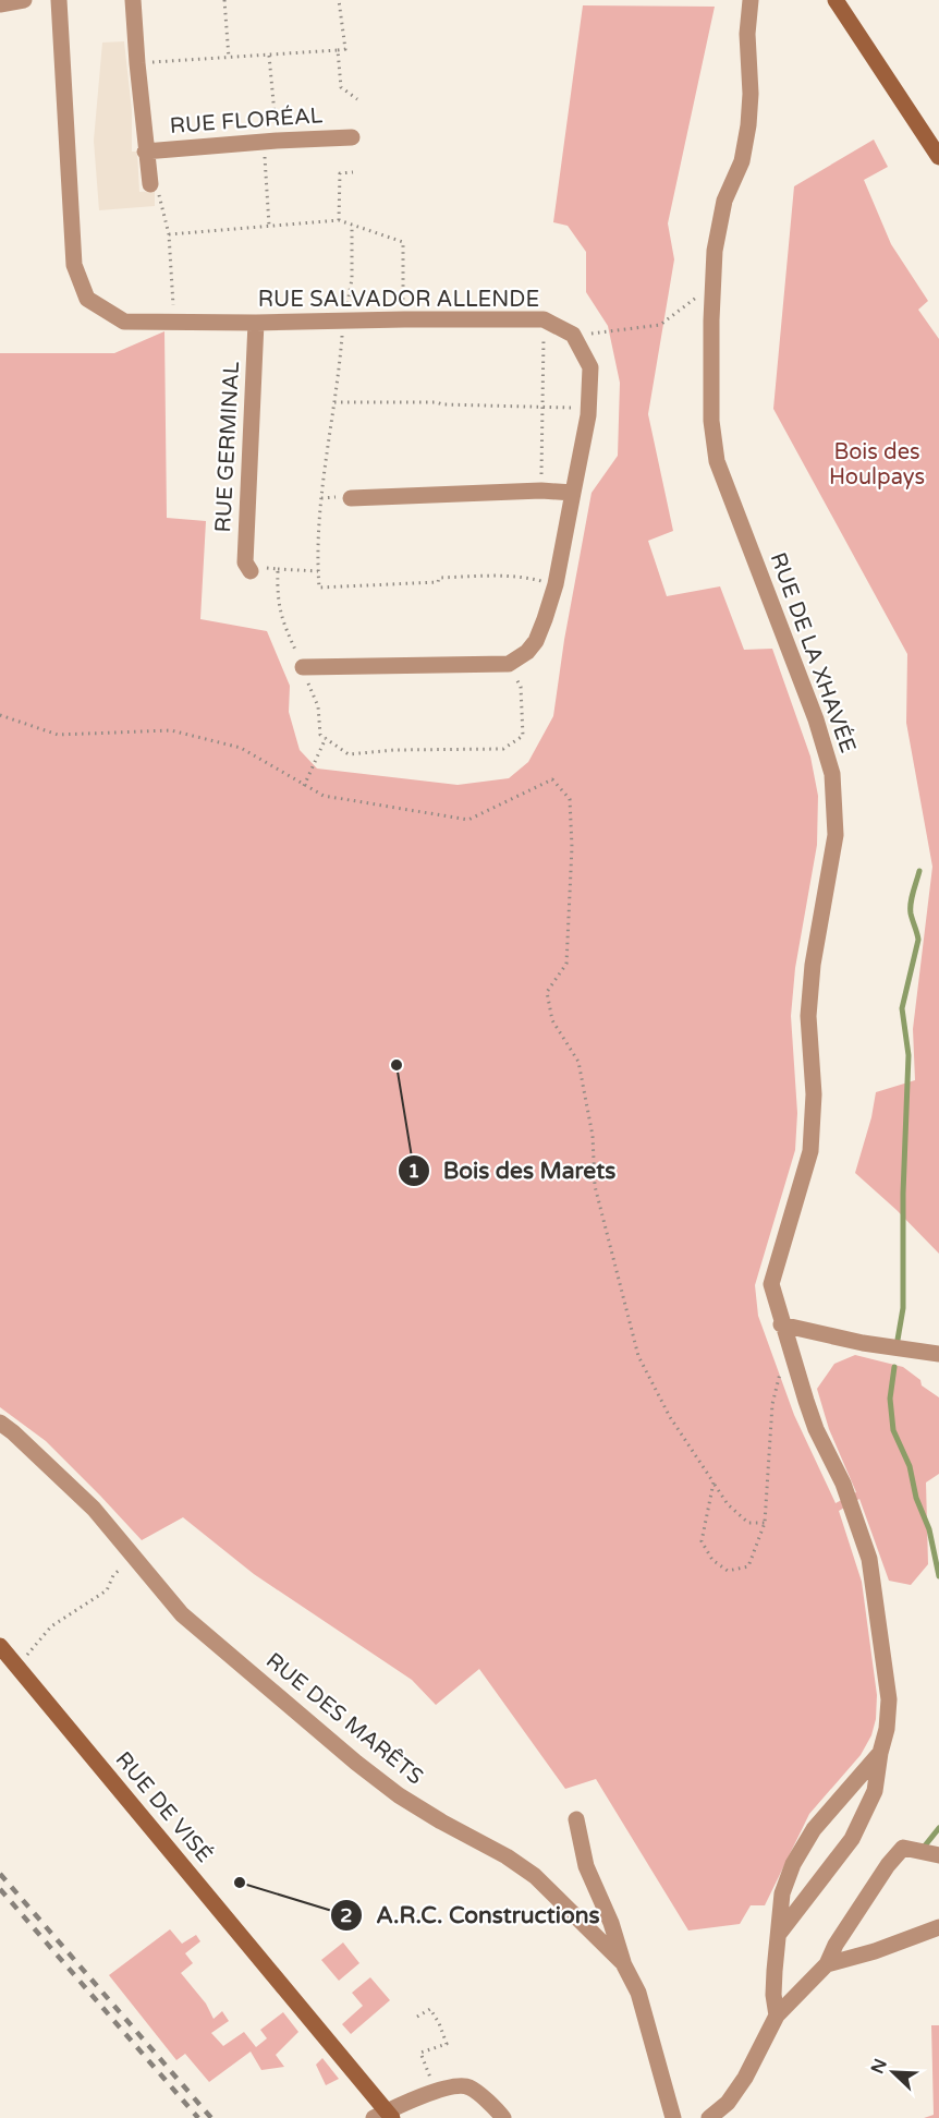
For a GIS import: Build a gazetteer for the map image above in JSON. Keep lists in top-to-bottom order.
{
  "streets": {
    "street": [
      "RUE FLORÉAL",
      "RUE SALVADOR ALLENDE",
      "RUE GERMINAL",
      "RUE DE LA XHAVÉE",
      "RUE DES MARÊTS",
      "RUE DE VISÉ"
    ]
  },
  "crossings": [
    ["RUE SALVADOR ALLENDE", "RUE GERMINAL"]
  ],
  "parks": ["Bois des Houlpays"],
  "places": ["Bois des Marets", "A.R.C. Constructions"],
  "north": "top left"
}
